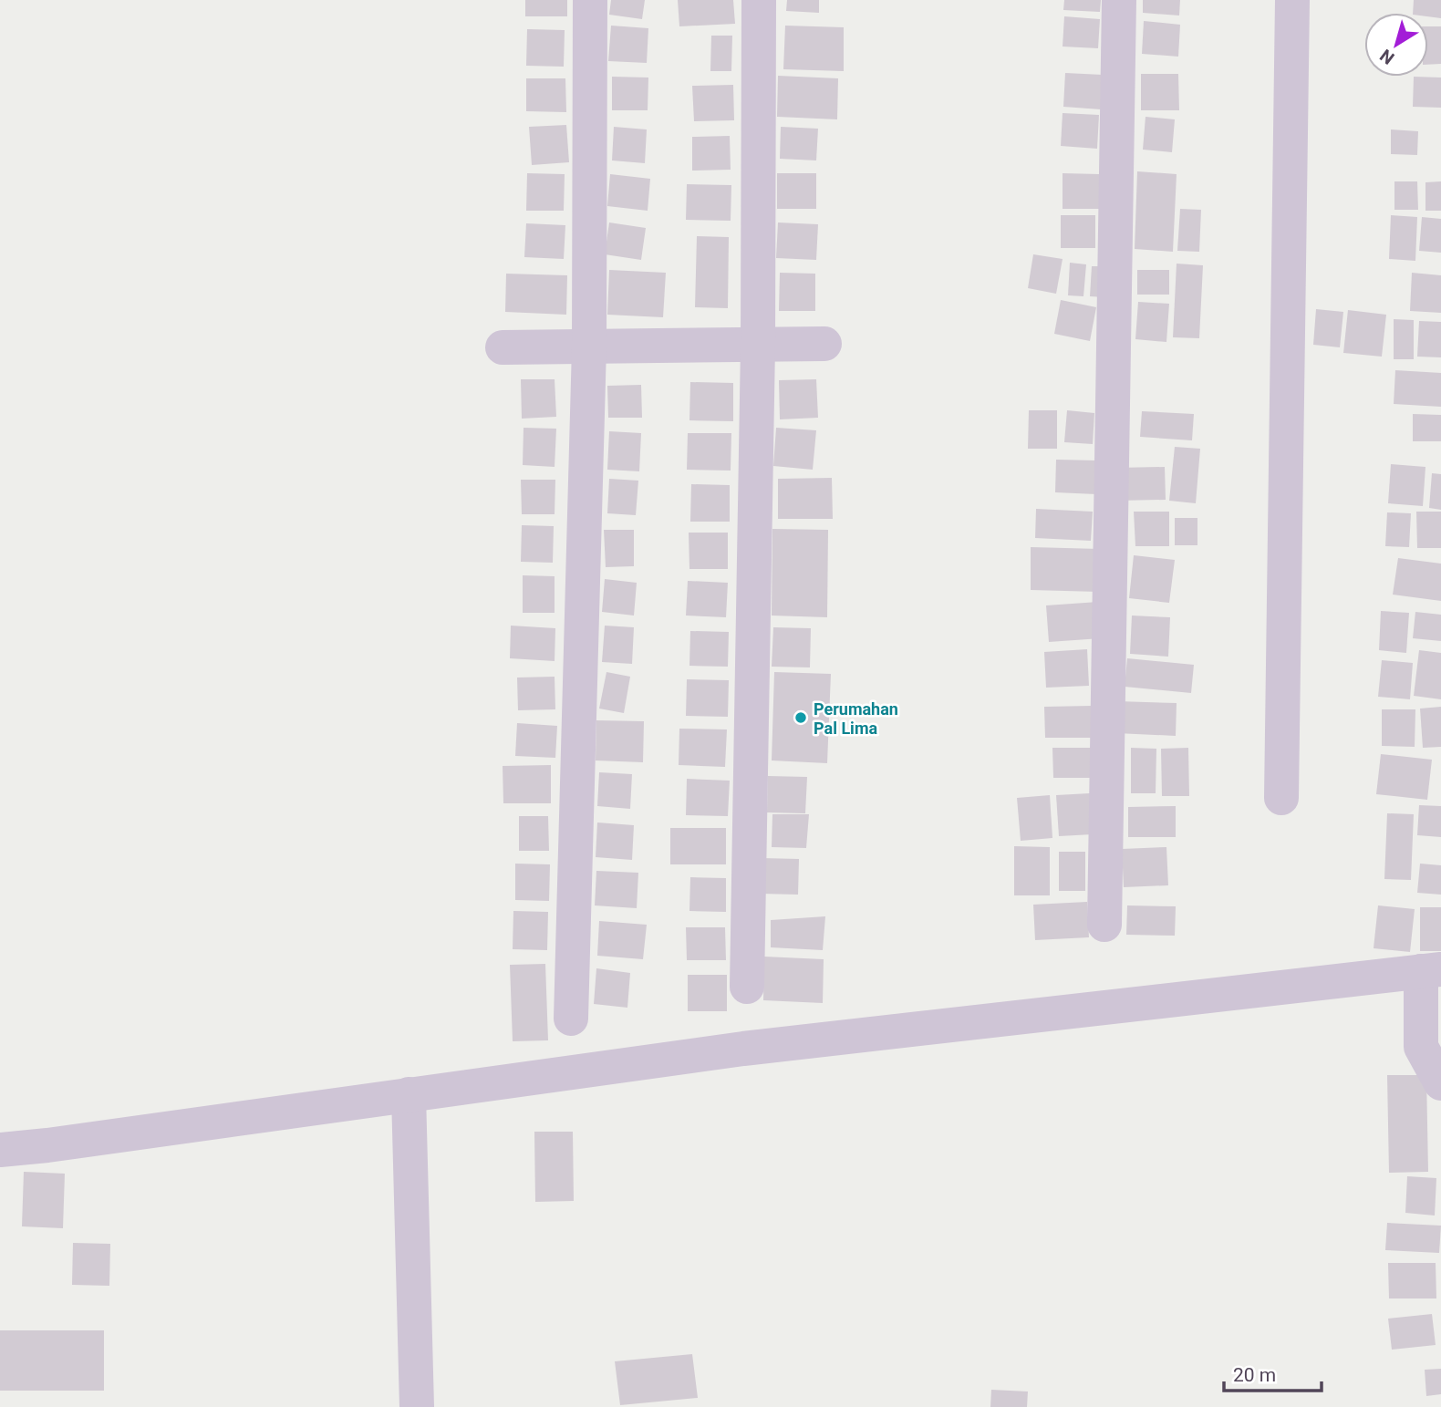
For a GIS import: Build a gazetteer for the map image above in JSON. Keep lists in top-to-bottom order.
{
  "places": ["Perumahan Pal Lima"],
  "scale_bar": "20 m",
  "north": "bottom left"
}
